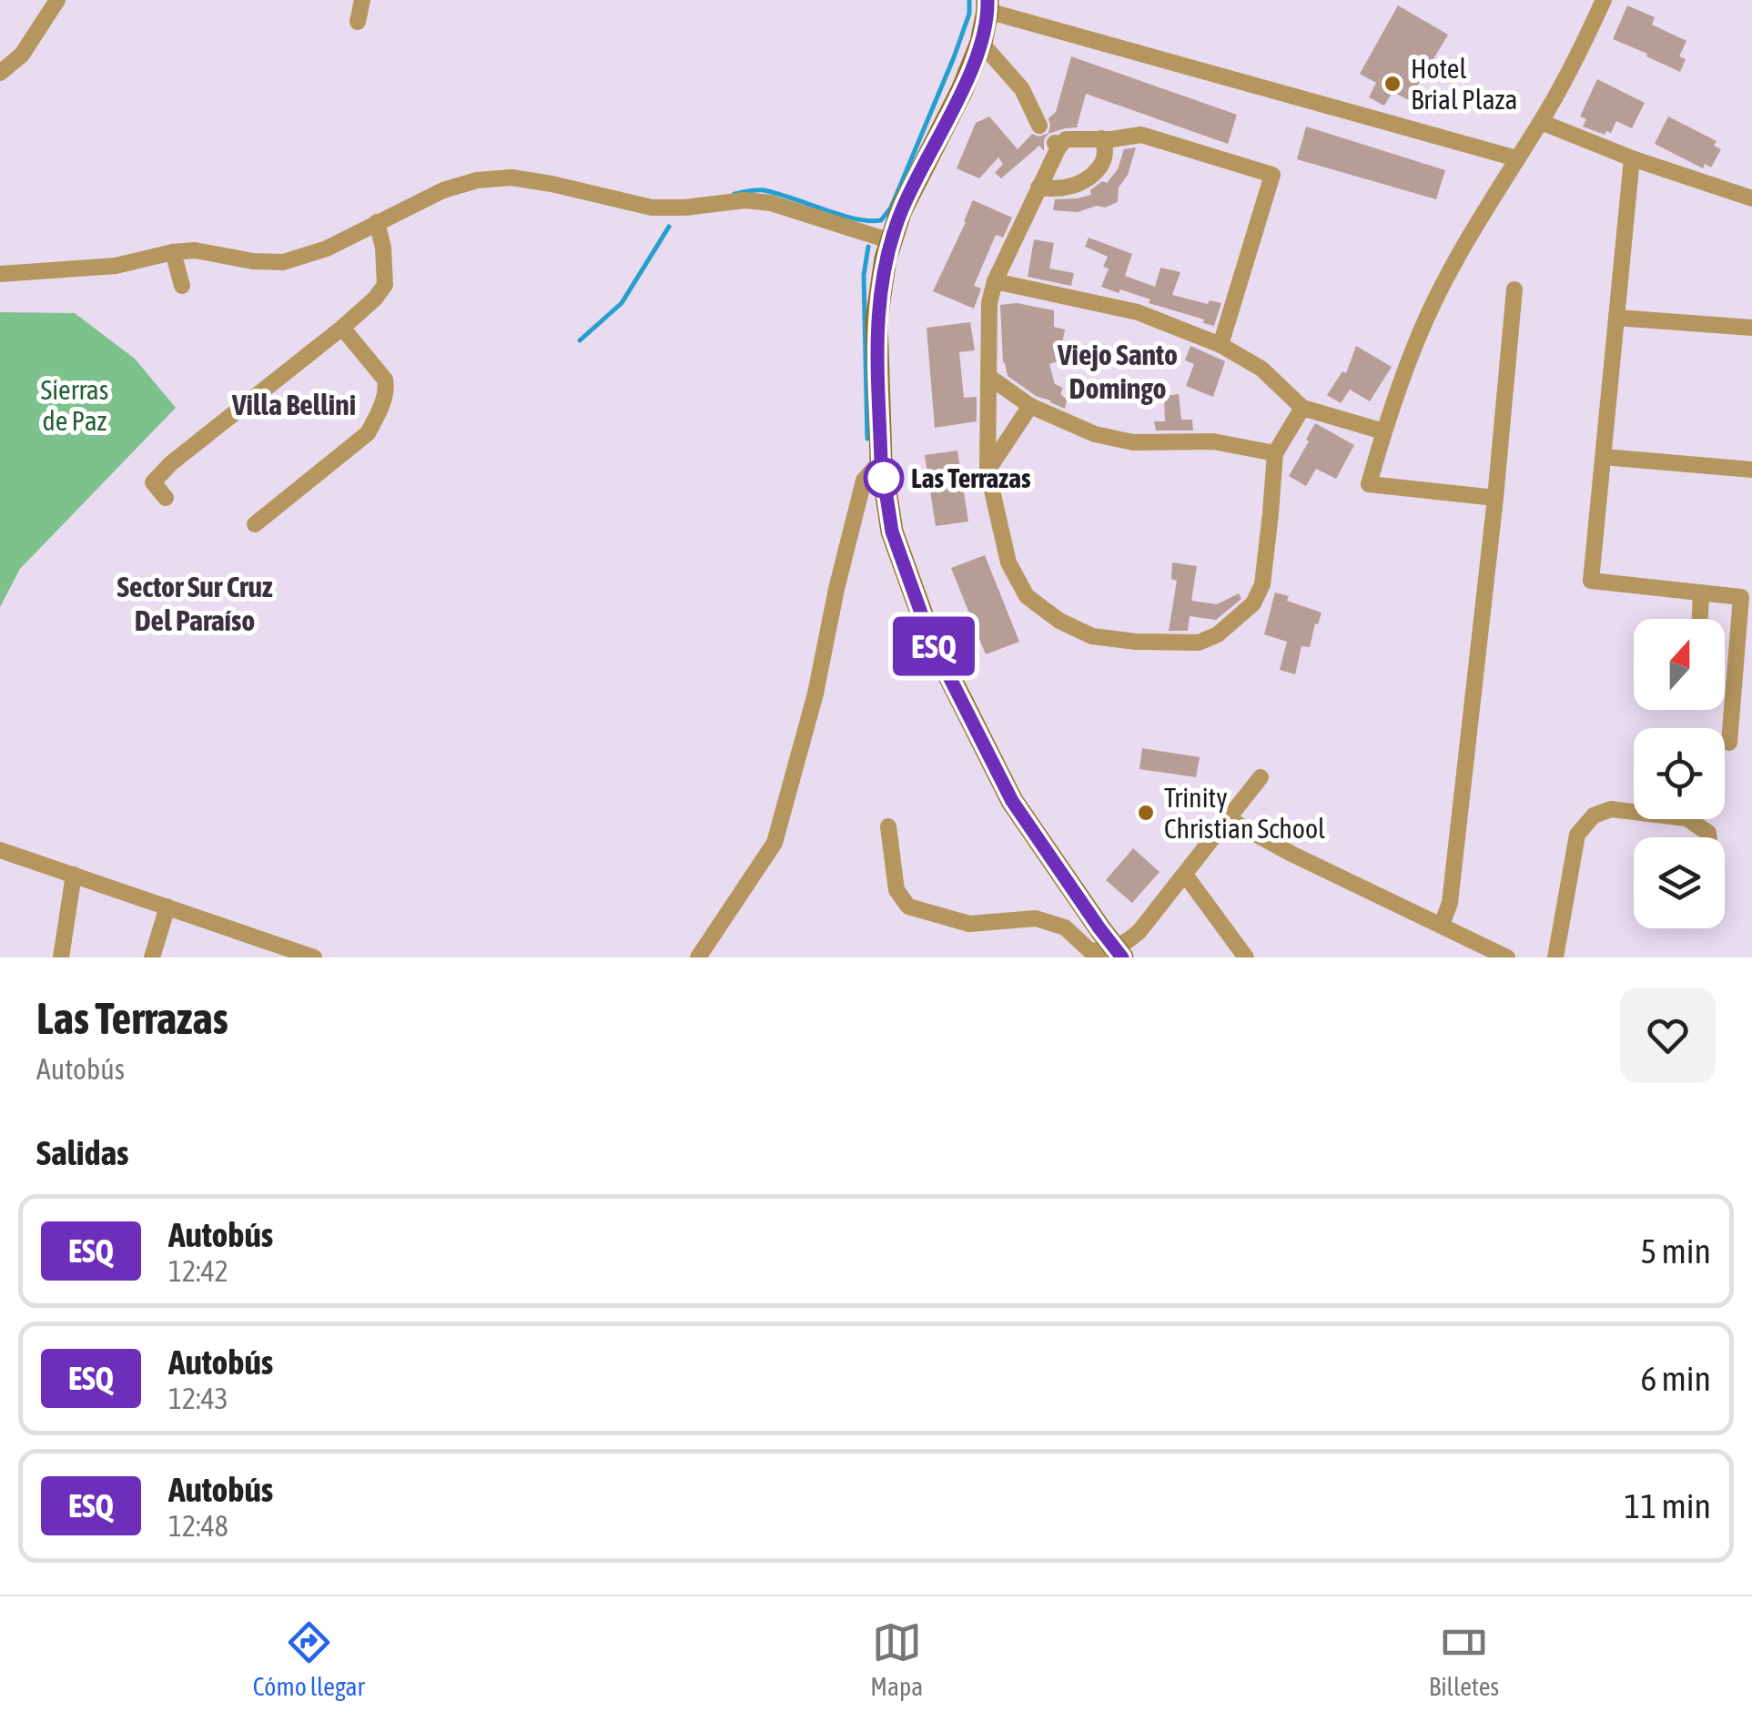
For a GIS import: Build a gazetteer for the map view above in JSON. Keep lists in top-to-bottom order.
{
  "districts": ["Viejo Santo Domingo", "Villa Bellini", "Sector Sur Cruz Del Paraíso"],
  "parks": ["Sierras de Paz"],
  "places": ["Hotel Brial Plaza", "Las Terrazas", "Trinity Christian School"],
  "lines": ["bus line ESQ"],
  "north": "top",
  "page": {
    "on_map": "ESQ",
    "heading": [
      ["Las Terrazas", "Autobús"],
      "Salidas"
    ],
    "list": [
      {
        "mark": "ESQ",
        "name": "Autobús",
        "note": "12:42",
        "value": "5 min"
      },
      {
        "mark": "ESQ",
        "name": "Autobús",
        "note": "12:43",
        "value": "6 min"
      },
      {
        "mark": "ESQ",
        "name": "Autobús",
        "note": "12:48",
        "value": "11 min"
      }
    ],
    "tabs": ["Cómo llegar", "Mapa", "Billetes"]
  }
}
